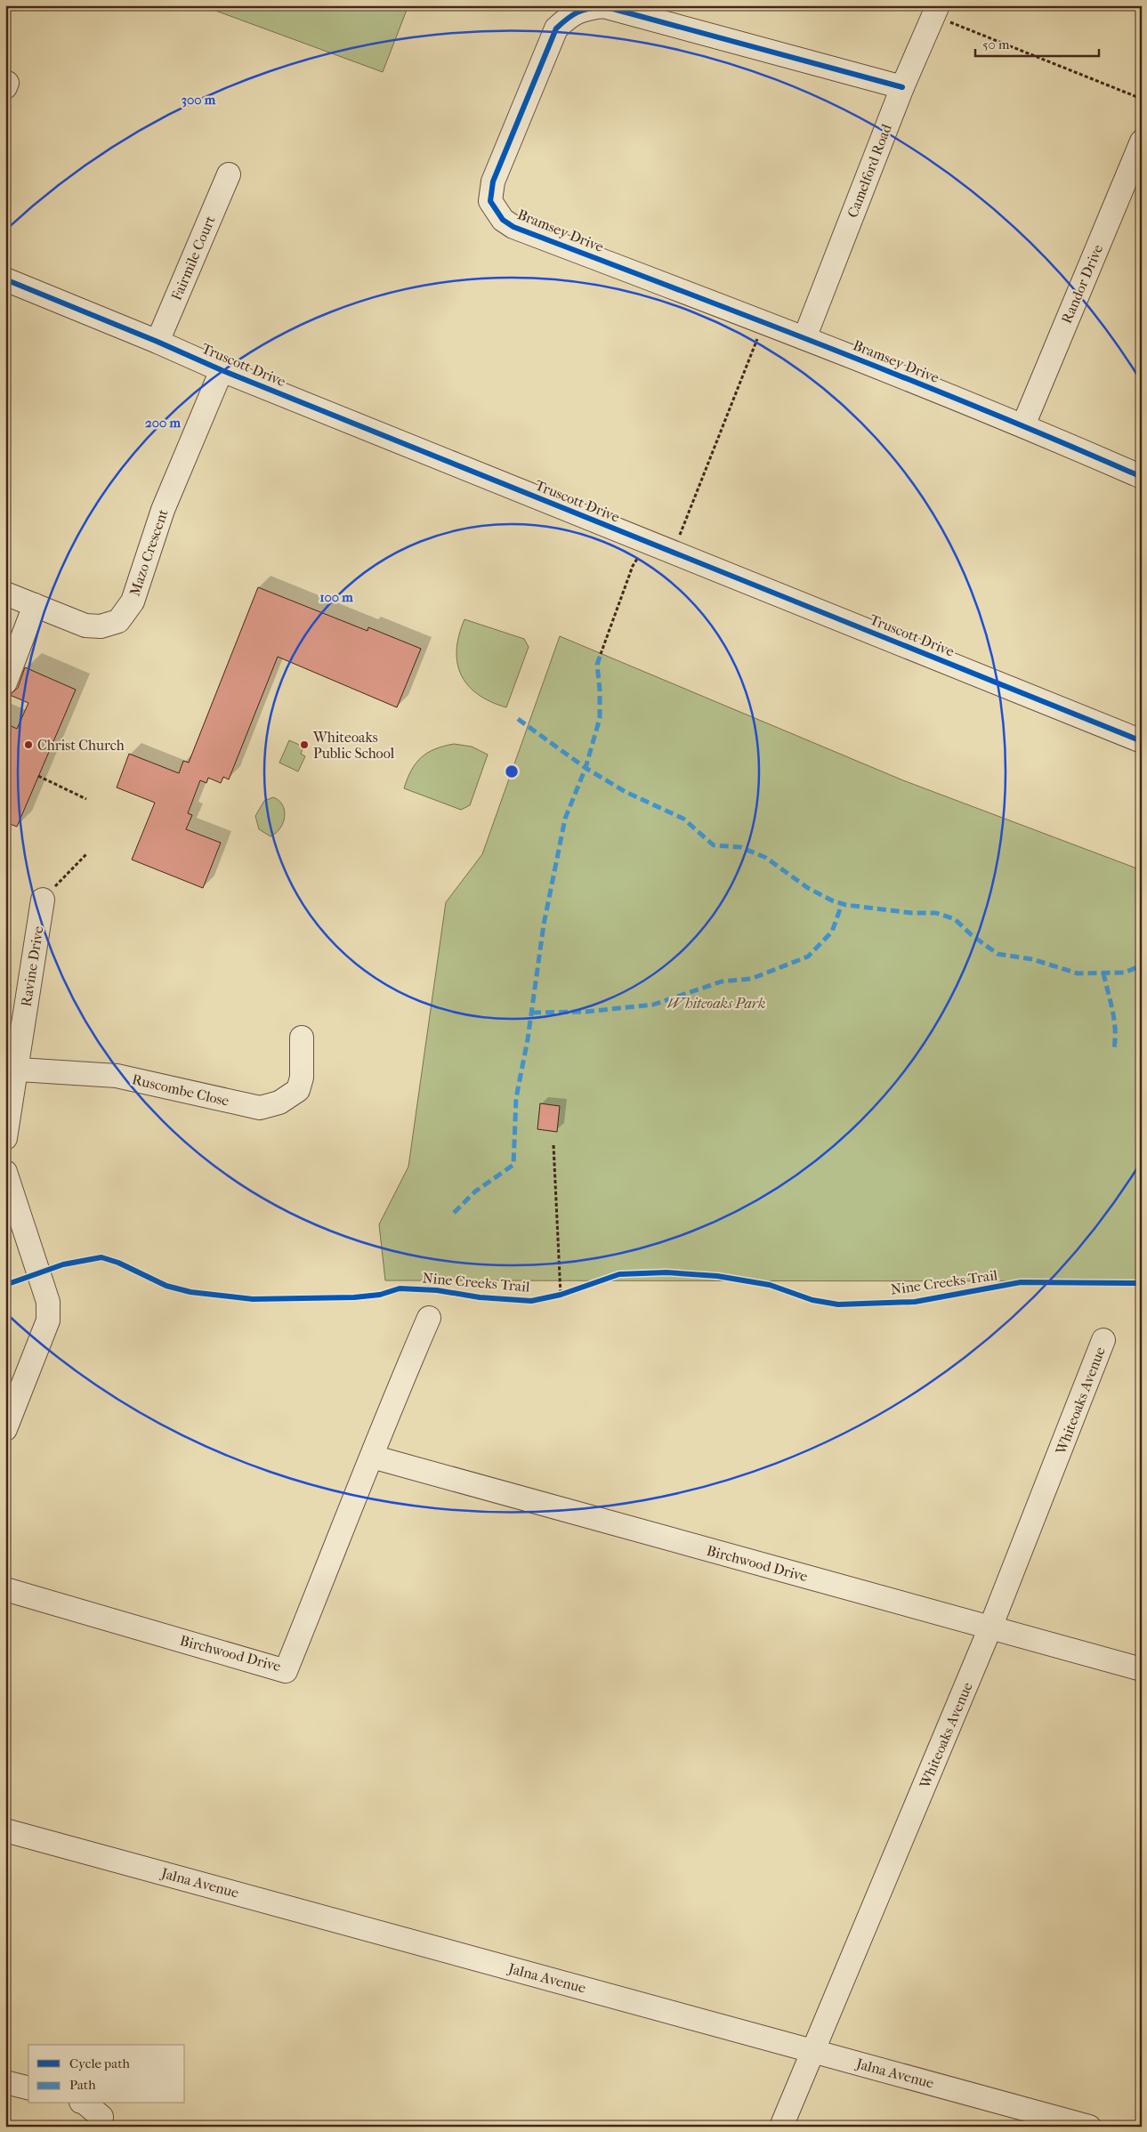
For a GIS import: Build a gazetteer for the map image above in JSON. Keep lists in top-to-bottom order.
{
  "streets": {
    "street": [
      "Camelford Road",
      "Bramsey Drive",
      "Fairmile Court",
      "Randor Drive",
      "Truscott Drive",
      "Mazo Crescent",
      "Ravine Drive",
      "Ruscombe Close",
      "Whiteoaks Avenue",
      "Birchwood Drive",
      "Jalna Avenue"
    ],
    "cycle path": ["Nine Creeks Trail"]
  },
  "crossings": [
    ["Camelford Road", "Bramsey Drive"],
    ["Bramsey Drive", "Randor Drive"],
    ["Fairmile Court", "Truscott Drive"],
    ["Truscott Drive", "Mazo Crescent"],
    ["Ravine Drive", "Ruscombe Close"],
    ["Whiteoaks Avenue", "Birchwood Drive"],
    ["Whiteoaks Avenue", "Jalna Avenue"]
  ],
  "parks": ["Whiteoaks Park"],
  "places": ["Christ Church", "Whiteoaks Public School"],
  "legend": ["Cycle path", "Path"],
  "scale_bar": "50 m",
  "rings": ["300 m", "200 m", "100 m"]
}
